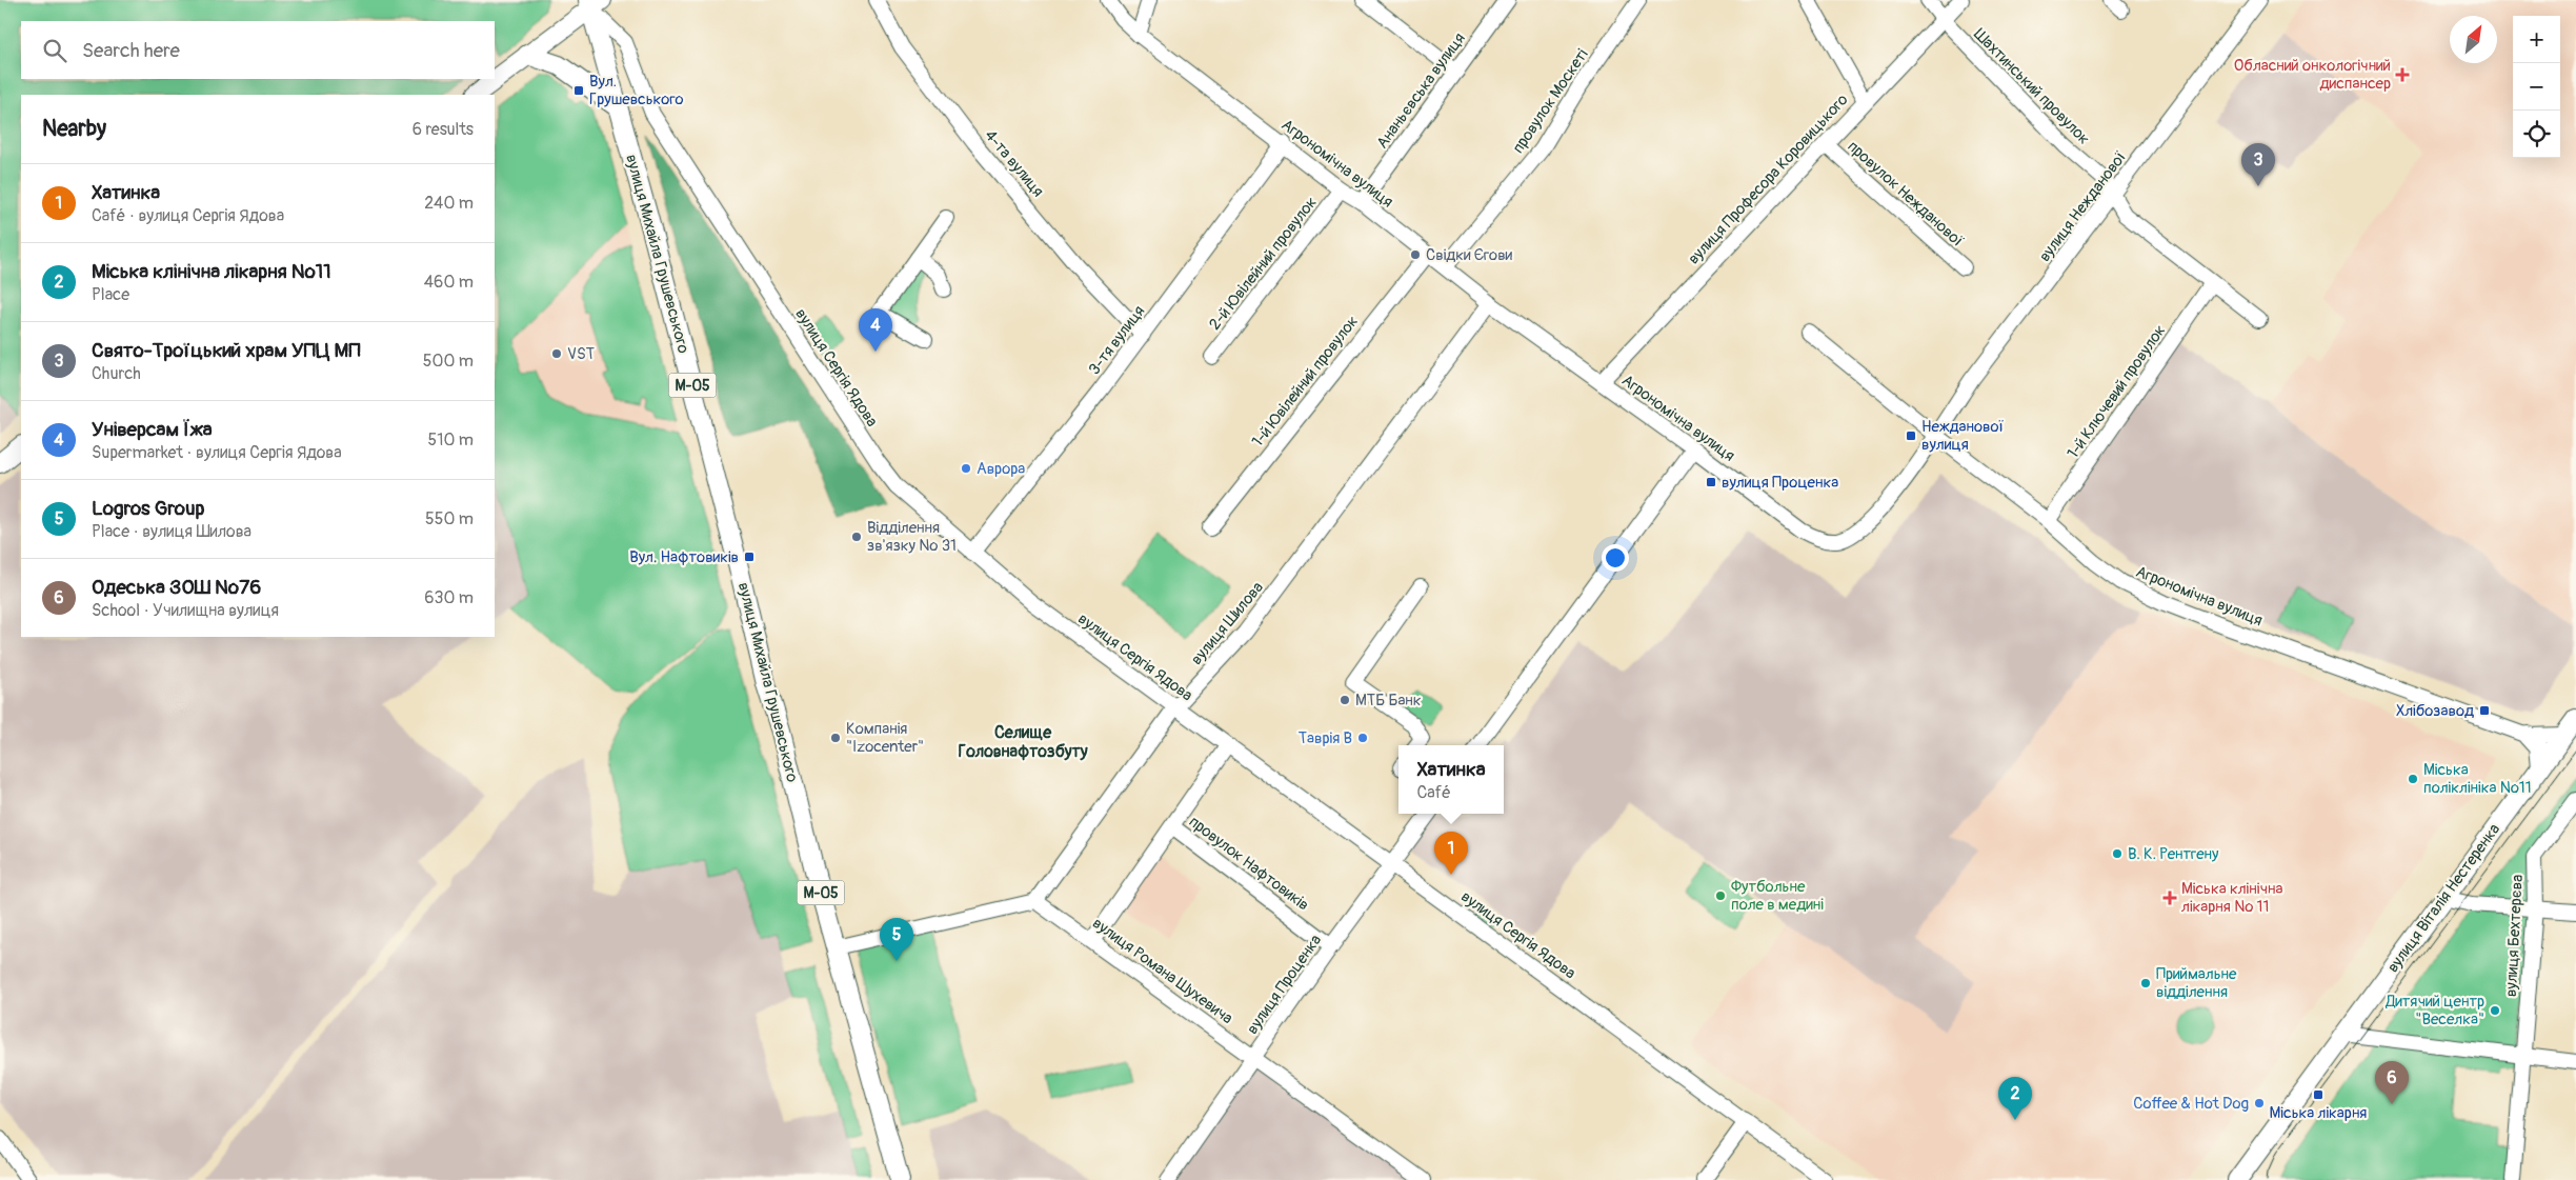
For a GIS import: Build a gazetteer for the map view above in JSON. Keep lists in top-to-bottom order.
{
  "streets": {
    "main road": ["вулиця Михайла Грушевського", "М-05", "вулиця Віталія Нестеренка"],
    "street": [
      "Шахтинський провулок",
      "Ананьєвська вулиця",
      "провулок Москеті",
      "4-та вулиця",
      "Агрономічна вулиця",
      "вулиця Професора Коровицького",
      "провулок Нежданової",
      "вулиця Нежданової",
      "2-й Ювілейний провулок",
      "3-тя вулиця",
      "вулиця Сергія Ядова",
      "1-й Ювілейний провулок",
      "1-й Ключевий провулок",
      "вулиця Шилова",
      "провулок Нафтовиків",
      "вулиця Бехтерєва",
      "вулиця Романа Шухевича",
      "вулиця Проценка"
    ]
  },
  "crossings": [
    ["Шахтинський провулок", "вулиця Професора Коровицького"],
    ["Шахтинський провулок", "вулиця Нежданової"],
    ["Шахтинський провулок", "1-й Ключевий провулок"],
    ["Ананьєвська вулиця", "Агрономічна вулиця"],
    ["провулок Москеті", "Агрономічна вулиця"],
    ["4-та вулиця", "3-тя вулиця"],
    ["Агрономічна вулиця", "вулиця Професора Коровицького"],
    ["Агрономічна вулиця", "вулиця Нежданової"],
    ["Агрономічна вулиця", "2-й Ювілейний провулок"],
    ["Агрономічна вулиця", "3-тя вулиця"],
    ["Агрономічна вулиця", "1-й Ювілейний провулок"],
    ["Агрономічна вулиця", "1-й Ключевий провулок"],
    ["Агрономічна вулиця", "вулиця Шилова"],
    ["Агрономічна вулиця", "вулиця Віталія Нестеренка"],
    ["вулиця Професора Коровицького", "провулок Нежданової"],
    ["вулиця Михайла Грушевського", "вулиця Сергія Ядова"],
    ["3-тя вулиця", "вулиця Сергія Ядова"],
    ["вулиця Сергія Ядова", "вулиця Шилова"],
    ["вулиця Сергія Ядова", "провулок Нафтовиків"],
    ["вулиця Сергія Ядова", "вулиця Проценка"],
    ["вулиця Шилова", "вулиця Романа Шухевича"],
    ["провулок Нафтовиків", "вулиця Романа Шухевича"],
    ["провулок Нафтовиків", "вулиця Проценка"],
    ["вулиця Романа Шухевича", "вулиця Проценка"]
  ],
  "districts": ["Селище Головнафтозбуту"],
  "places": {
    "health": ["Обласний онкологічний диспансер", "Міська клінічна лікарня № 11"],
    "transit": [
      "Вул. Грушевського",
      "Нежданової вулиця",
      "вулиця Проценка",
      "Вул. Нафтовиків",
      "Хлібозавод",
      "Міська лікарня"
    ],
    "other": [
      "Свідки Єгови",
      "VST",
      "Аврора",
      "Відділення зв'язку № 31",
      "МТБ Банк",
      "Компанія \"Izocenter\"",
      "Таврія В",
      "Міська поліклініка №11",
      "В. К. Рентгену",
      "Футбольне поле в медині",
      "Приймальне відділення",
      "Дитячий центр \"Веселка\"",
      "Coffee & Hot Dog"
    ]
  },
  "north": "top right",
  "page": {
    "map_buttons": ["+", "−"],
    "search": "Search here",
    "heading": ["Nearby", "6 results"],
    "pins": [
      "3",
      "4",
      "1",
      "5",
      "6",
      "2"
    ],
    "list": [
      {
        "mark": "1",
        "name": "Хатинка",
        "note": "Café · вулиця Сергія Ядова",
        "value": "240 m"
      },
      {
        "mark": "2",
        "name": "Міська клінічна лікарня №11",
        "note": "Place",
        "value": "460 m"
      },
      {
        "mark": "3",
        "name": "Свято-Троїцький храм УПЦ МП",
        "note": "Church",
        "value": "500 m"
      },
      {
        "mark": "4",
        "name": "Універсам Їжа",
        "note": "Supermarket · вулиця Сергія Ядова",
        "value": "510 m"
      },
      {
        "mark": "5",
        "name": "Logros Group",
        "note": "Place · вулиця Шилова",
        "value": "550 m"
      },
      {
        "mark": "6",
        "name": "Одеська ЗОШ №76",
        "note": "School · Училищна вулиця",
        "value": "630 m"
      }
    ],
    "popup": ["Хатинка", "Café"]
  }
}
